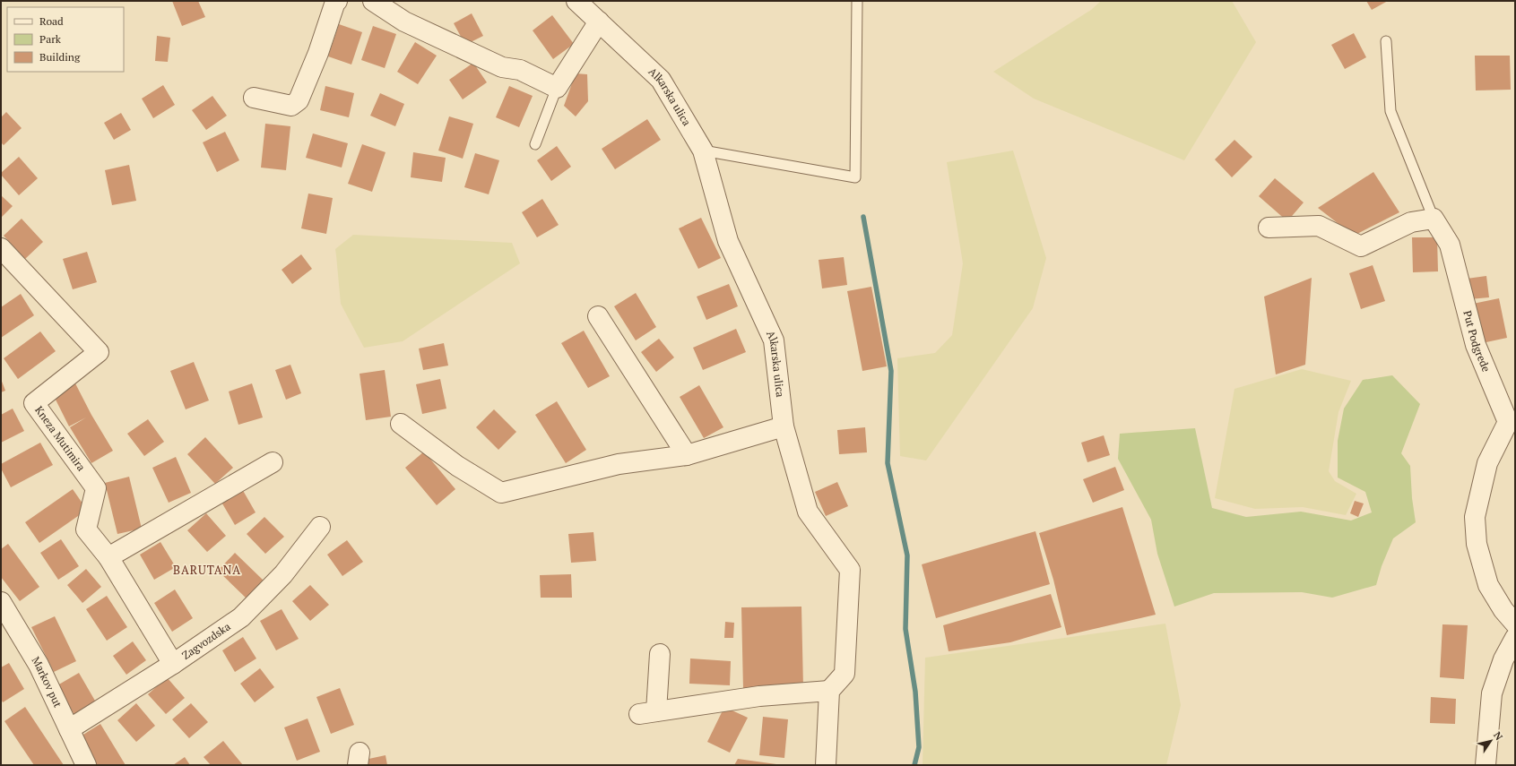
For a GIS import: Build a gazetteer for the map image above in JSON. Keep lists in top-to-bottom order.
{
  "streets": {
    "street": [
      "Alkarska ulica",
      "Put Podgrede",
      "Kneza Mutimira",
      "Zagvozdska",
      "Markov put"
    ]
  },
  "crossings": [
    ["Kneza Mutimira", "Zagvozdska"],
    ["Zagvozdska", "Markov put"]
  ],
  "districts": ["BARUTANA"],
  "legend": ["Road", "Park", "Building"],
  "north": "top right"
}
